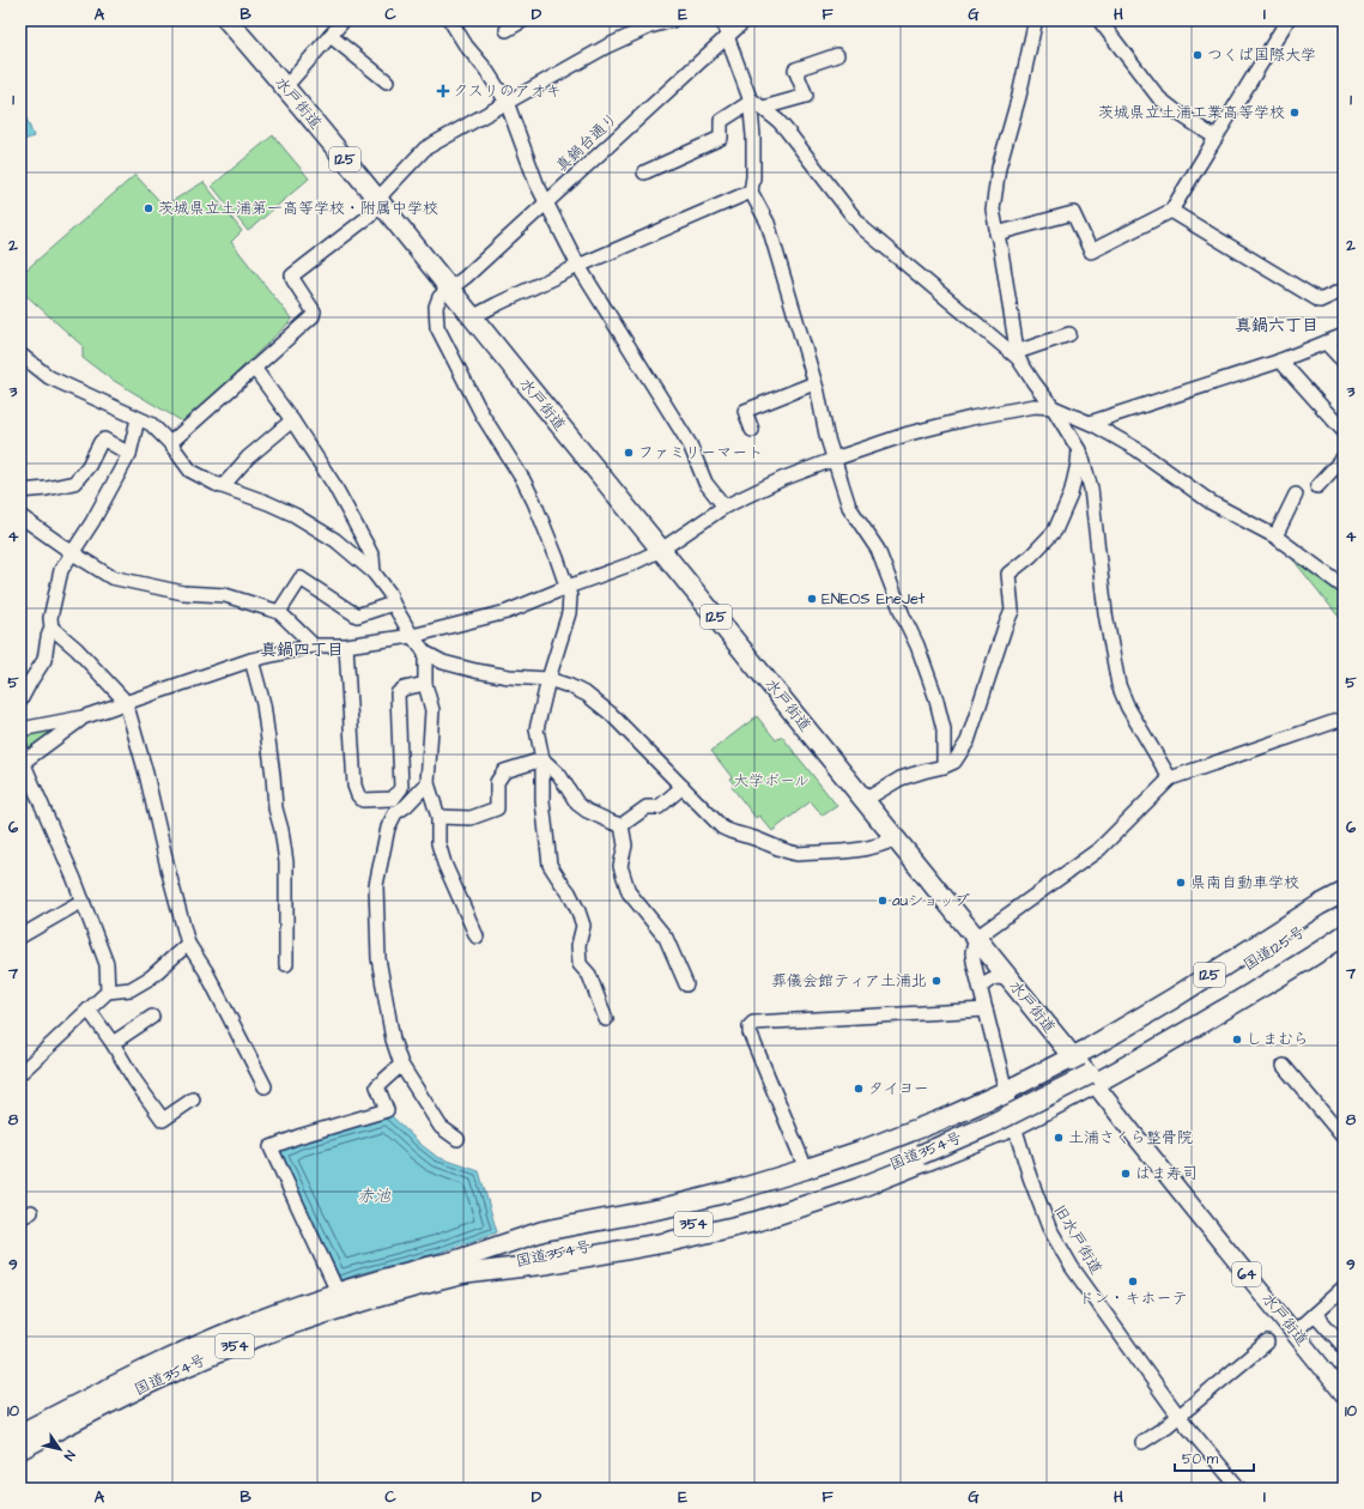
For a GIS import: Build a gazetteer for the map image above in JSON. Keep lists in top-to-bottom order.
{
  "streets": {
    "highway": [
      "水戸街道",
      "125",
      "国道125号",
      "国道354号",
      "354"
    ],
    "main road": ["64"],
    "street": ["真鍋台通り", "旧水戸街道"]
  },
  "crossings": [
    ["水戸街道", "真鍋台通り"],
    ["水戸街道", "125"],
    ["水戸街道", "国道125号"],
    ["水戸街道", "国道354号"],
    ["水戸街道", "旧水戸街道"],
    ["125", "国道125号"],
    ["125", "国道354号"],
    ["国道125号", "国道354号"]
  ],
  "districts": ["真鍋六丁目", "真鍋四丁目"],
  "water": ["赤池"],
  "parks": ["大学ボール"],
  "places": {
    "other": [
      "つくば国際大学",
      "茨城県立土浦工業高等学校",
      "茨城県立土浦第一高等学校・附属中学校",
      "ファミリーマート",
      "ENEOS EneJet",
      "県南自動車学校",
      "auショップ",
      "葬儀会館ティア土浦北",
      "しまむら",
      "タイヨー",
      "土浦さくら整骨院",
      "はま寿司",
      "ドン・キホーテ"
    ],
    "health": ["クスリのアオキ"]
  },
  "scale_bar": "50 m",
  "north": "bottom right",
  "grid": {
    "columns": [
      "A",
      "B",
      "C",
      "D",
      "E",
      "F",
      "G",
      "H",
      "I"
    ],
    "rows": [
      "1",
      "2",
      "3",
      "4",
      "5",
      "6",
      "7",
      "8",
      "9",
      "10"
    ]
  }
}
